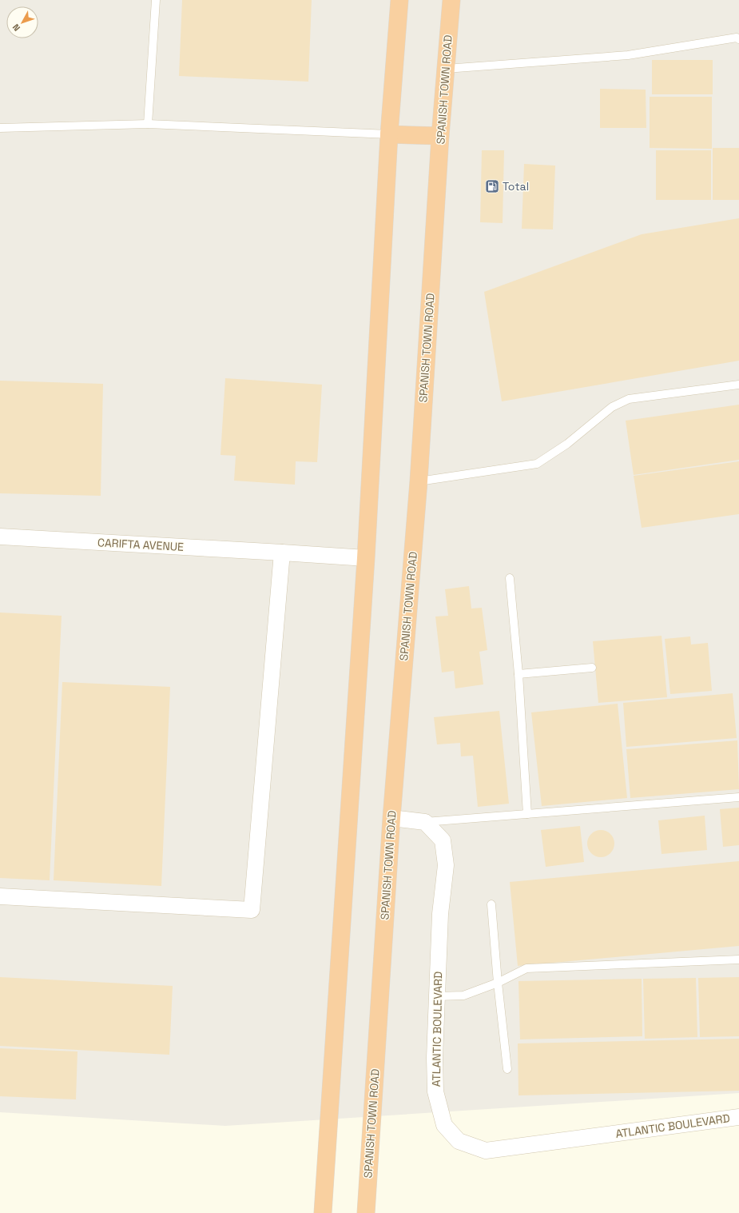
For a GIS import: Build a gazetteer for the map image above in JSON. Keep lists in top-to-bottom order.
{
  "streets": {
    "highway": ["SPANISH TOWN ROAD"],
    "street": ["CARIFTA AVENUE", "ATLANTIC BOULEVARD"]
  },
  "places": {
    "fuel station": ["Total"]
  },
  "north": "bottom left"
}
